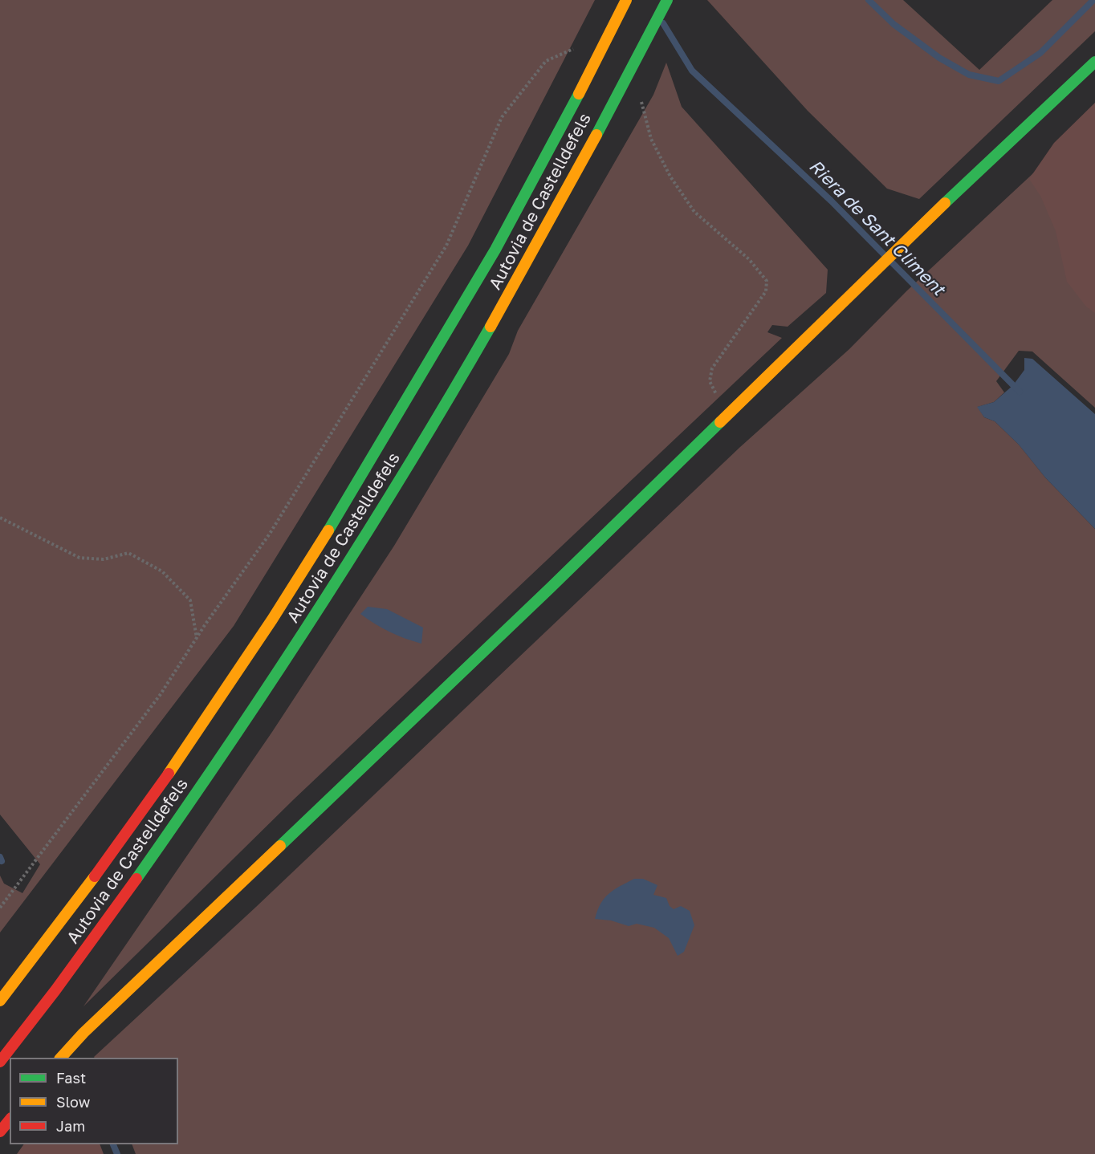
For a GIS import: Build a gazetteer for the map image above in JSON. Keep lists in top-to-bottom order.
{
  "streets": {
    "main road": ["Autovia de Castelldefels"]
  },
  "water": ["Riera de Sant Climent"],
  "legend": ["Fast", "Slow", "Jam"]
}
